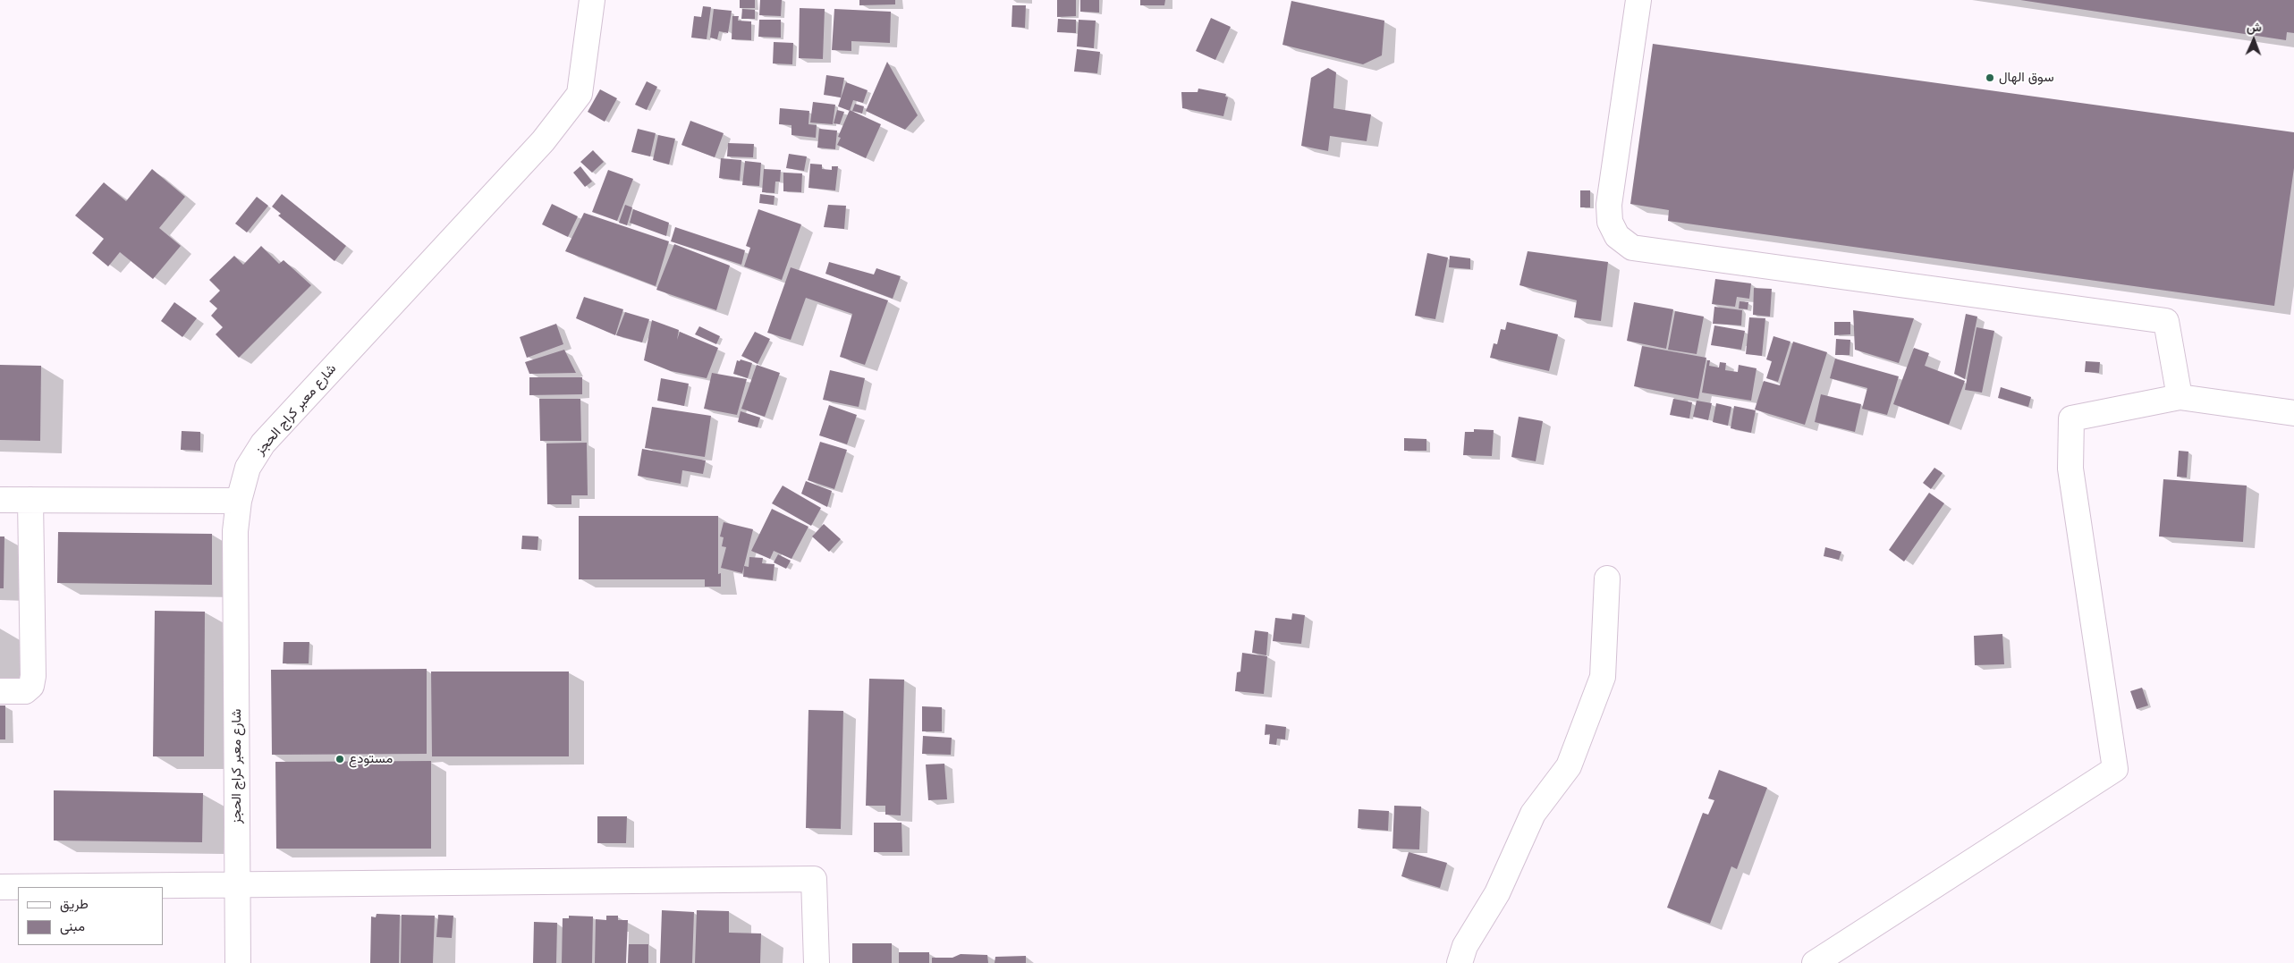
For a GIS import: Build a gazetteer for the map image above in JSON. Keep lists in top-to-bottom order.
{
  "streets": {
    "street": ["شارع معبر كراج الحجز"]
  },
  "places": ["سوق الهال", "مستودع"],
  "legend": ["طريق", "مبنى"],
  "north": "top"
}
